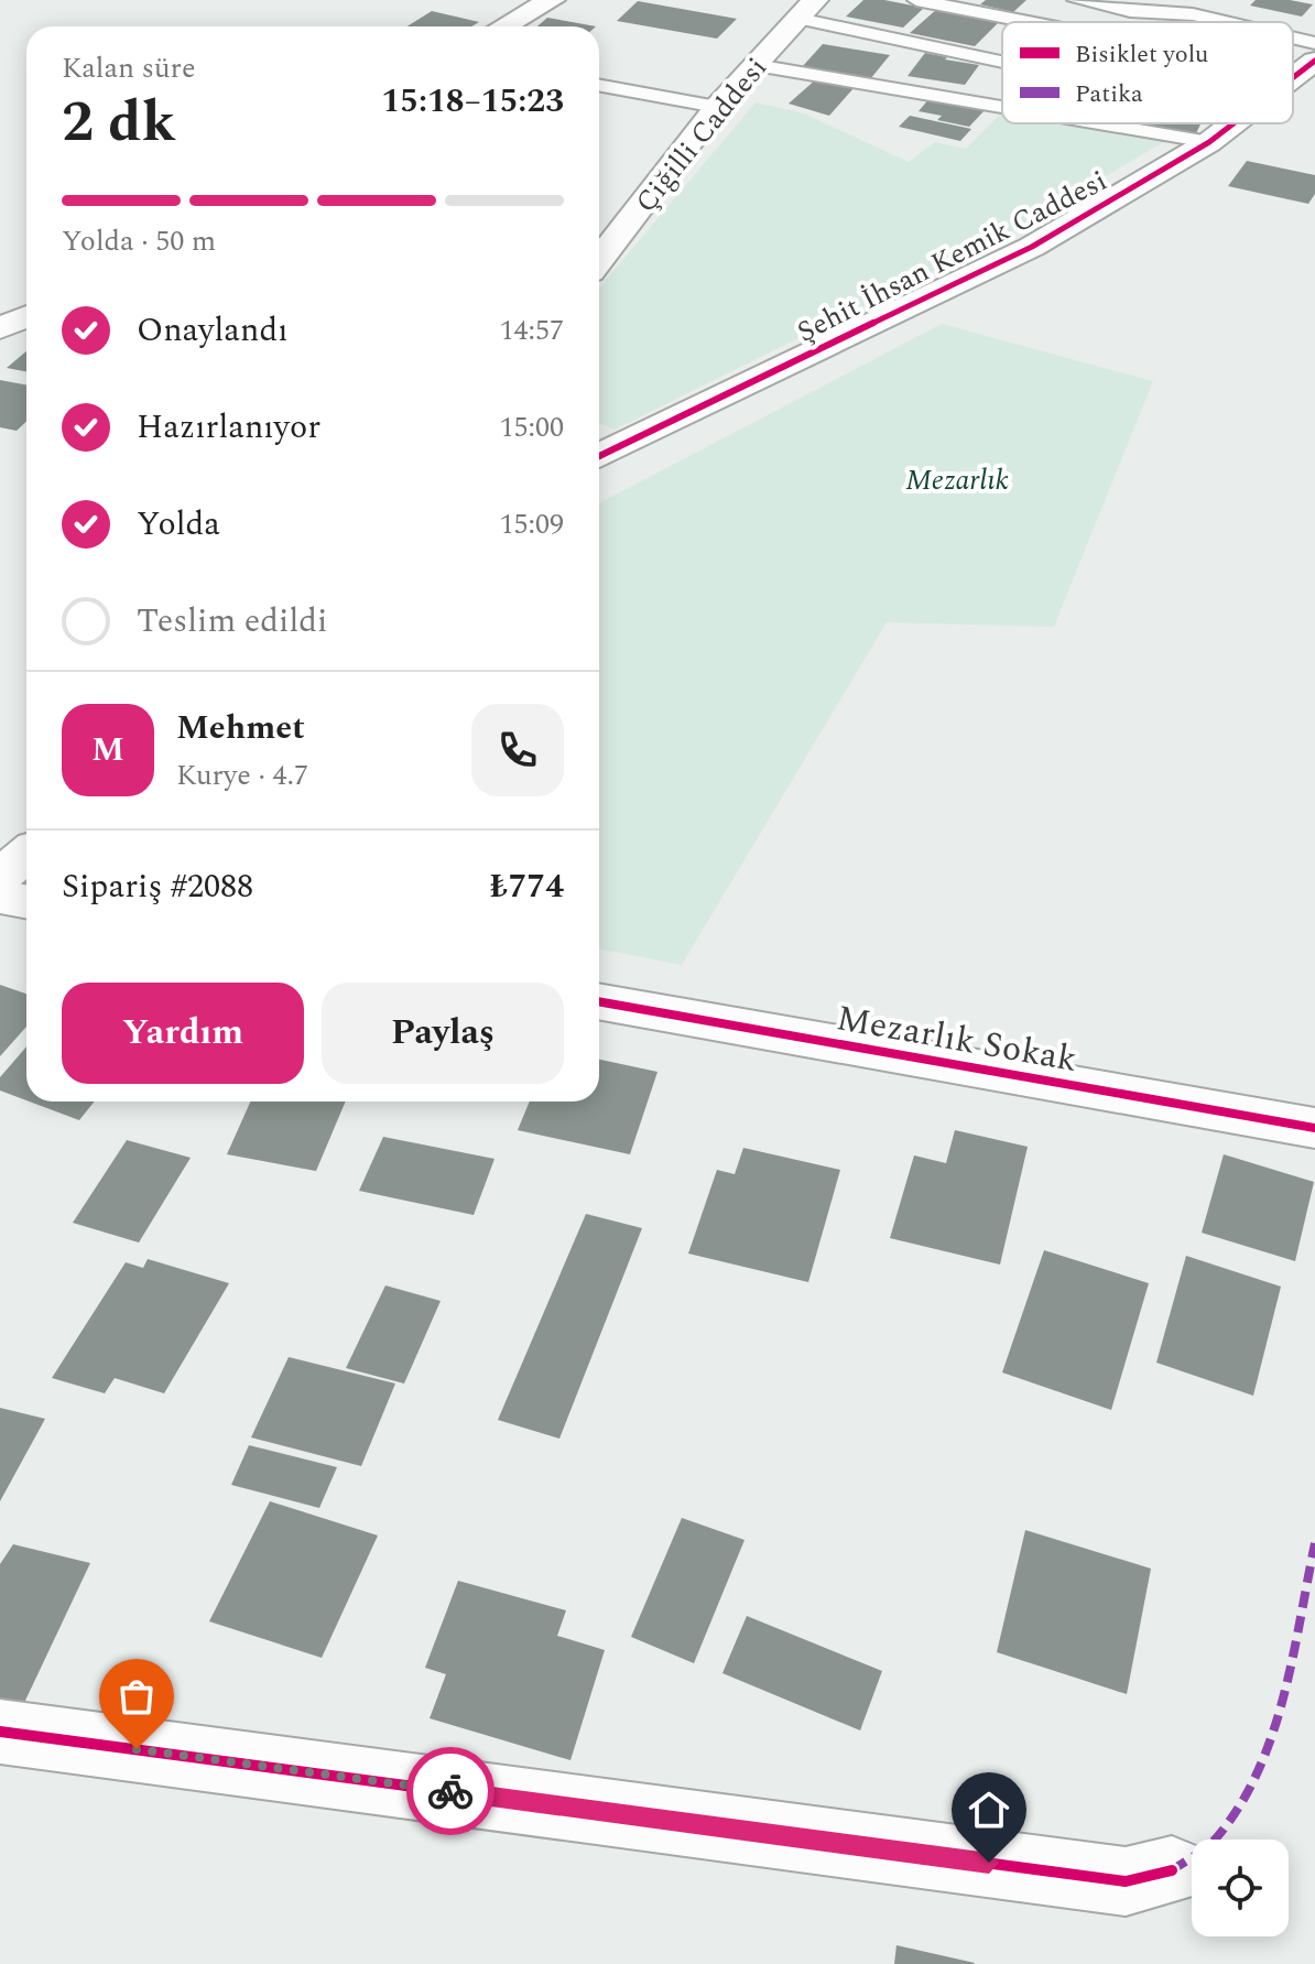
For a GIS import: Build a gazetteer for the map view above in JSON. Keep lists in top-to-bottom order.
{
  "streets": {
    "street": ["Çiğilli Caddesi", "Şehit İhsan Kemik Caddesi", "Mezarlık Sokak"]
  },
  "parks": ["Mezarlık"],
  "legend": ["Bisiklet yolu", "Patika"],
  "page": {
    "heading": ["2 dk", "Kalan süre", "15:18–15:23"],
    "panel": [
      "Mehmet",
      "Kurye · 4.7",
      "Sipariş #2088",
      "₺774"
    ],
    "bar": "Yolda · 50 m",
    "list": [
      ["Onaylandı", "14:57"],
      ["Hazırlanıyor", "15:00"],
      ["Yolda", "15:09"],
      "Teslim edildi"
    ],
    "round": "M",
    "buttons": ["Yardım", "Paylaş"]
  }
}
